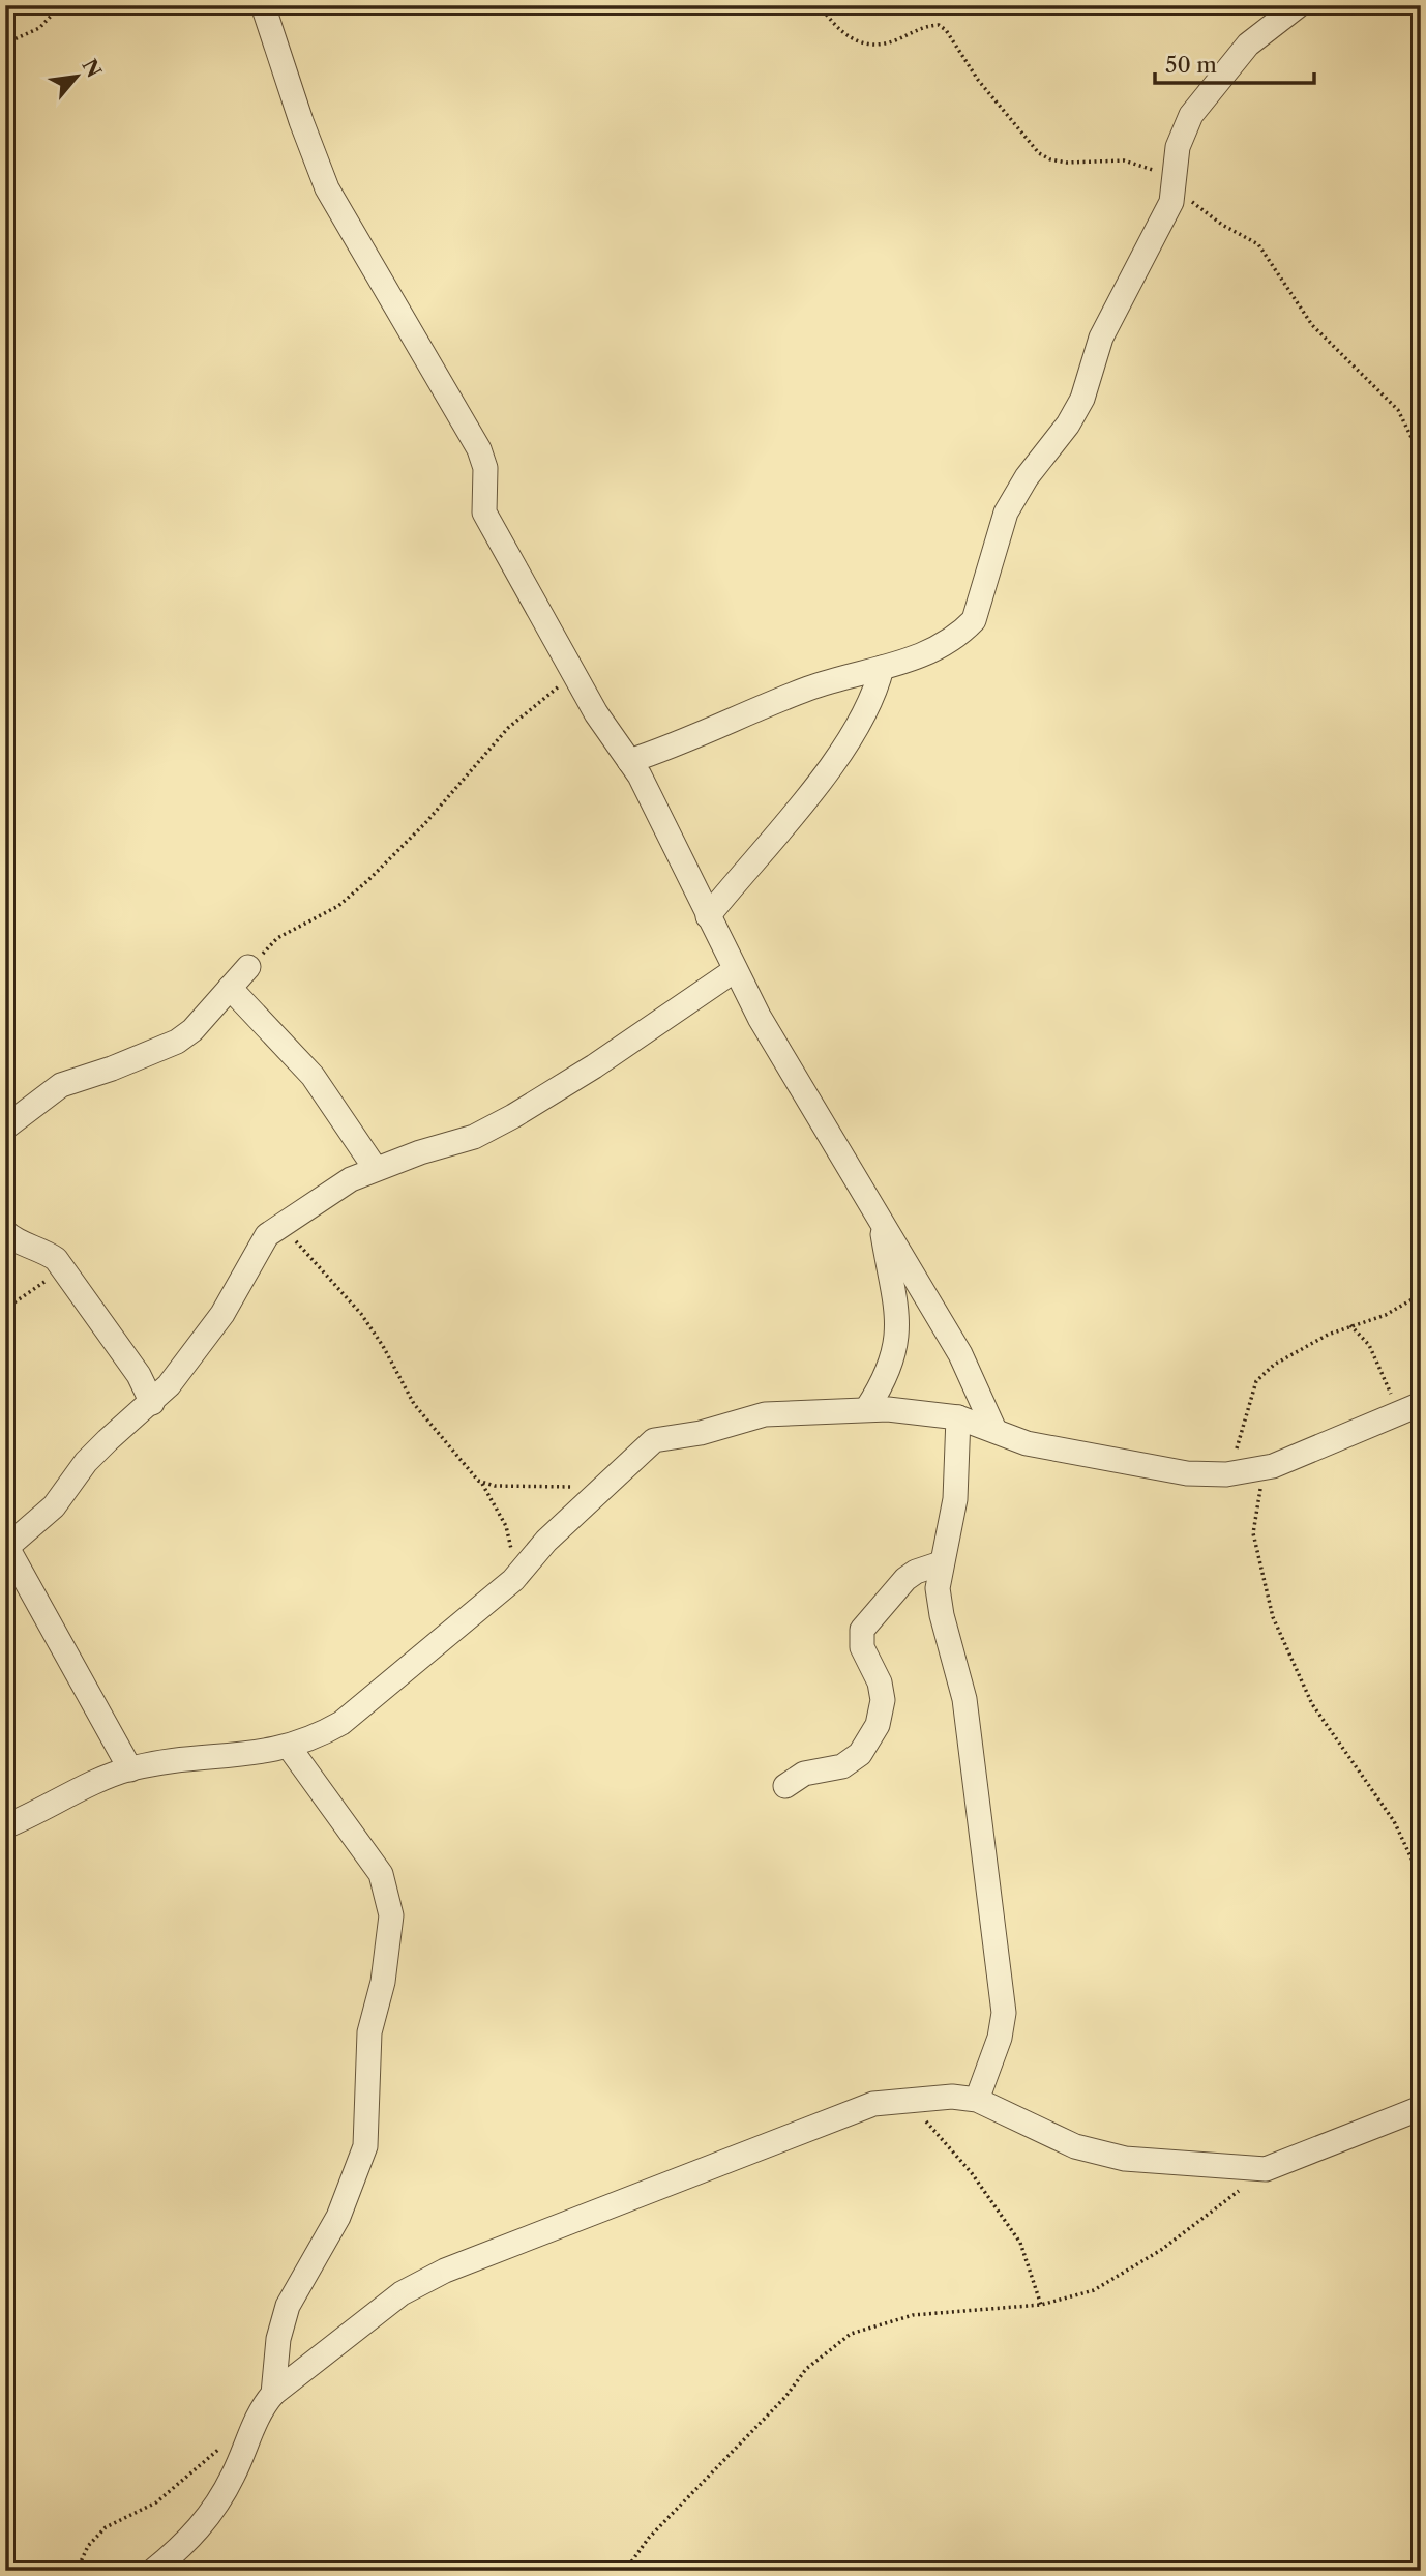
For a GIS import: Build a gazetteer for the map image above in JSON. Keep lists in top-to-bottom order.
{
  "scale_bar": "50 m",
  "north": "top right"
}
